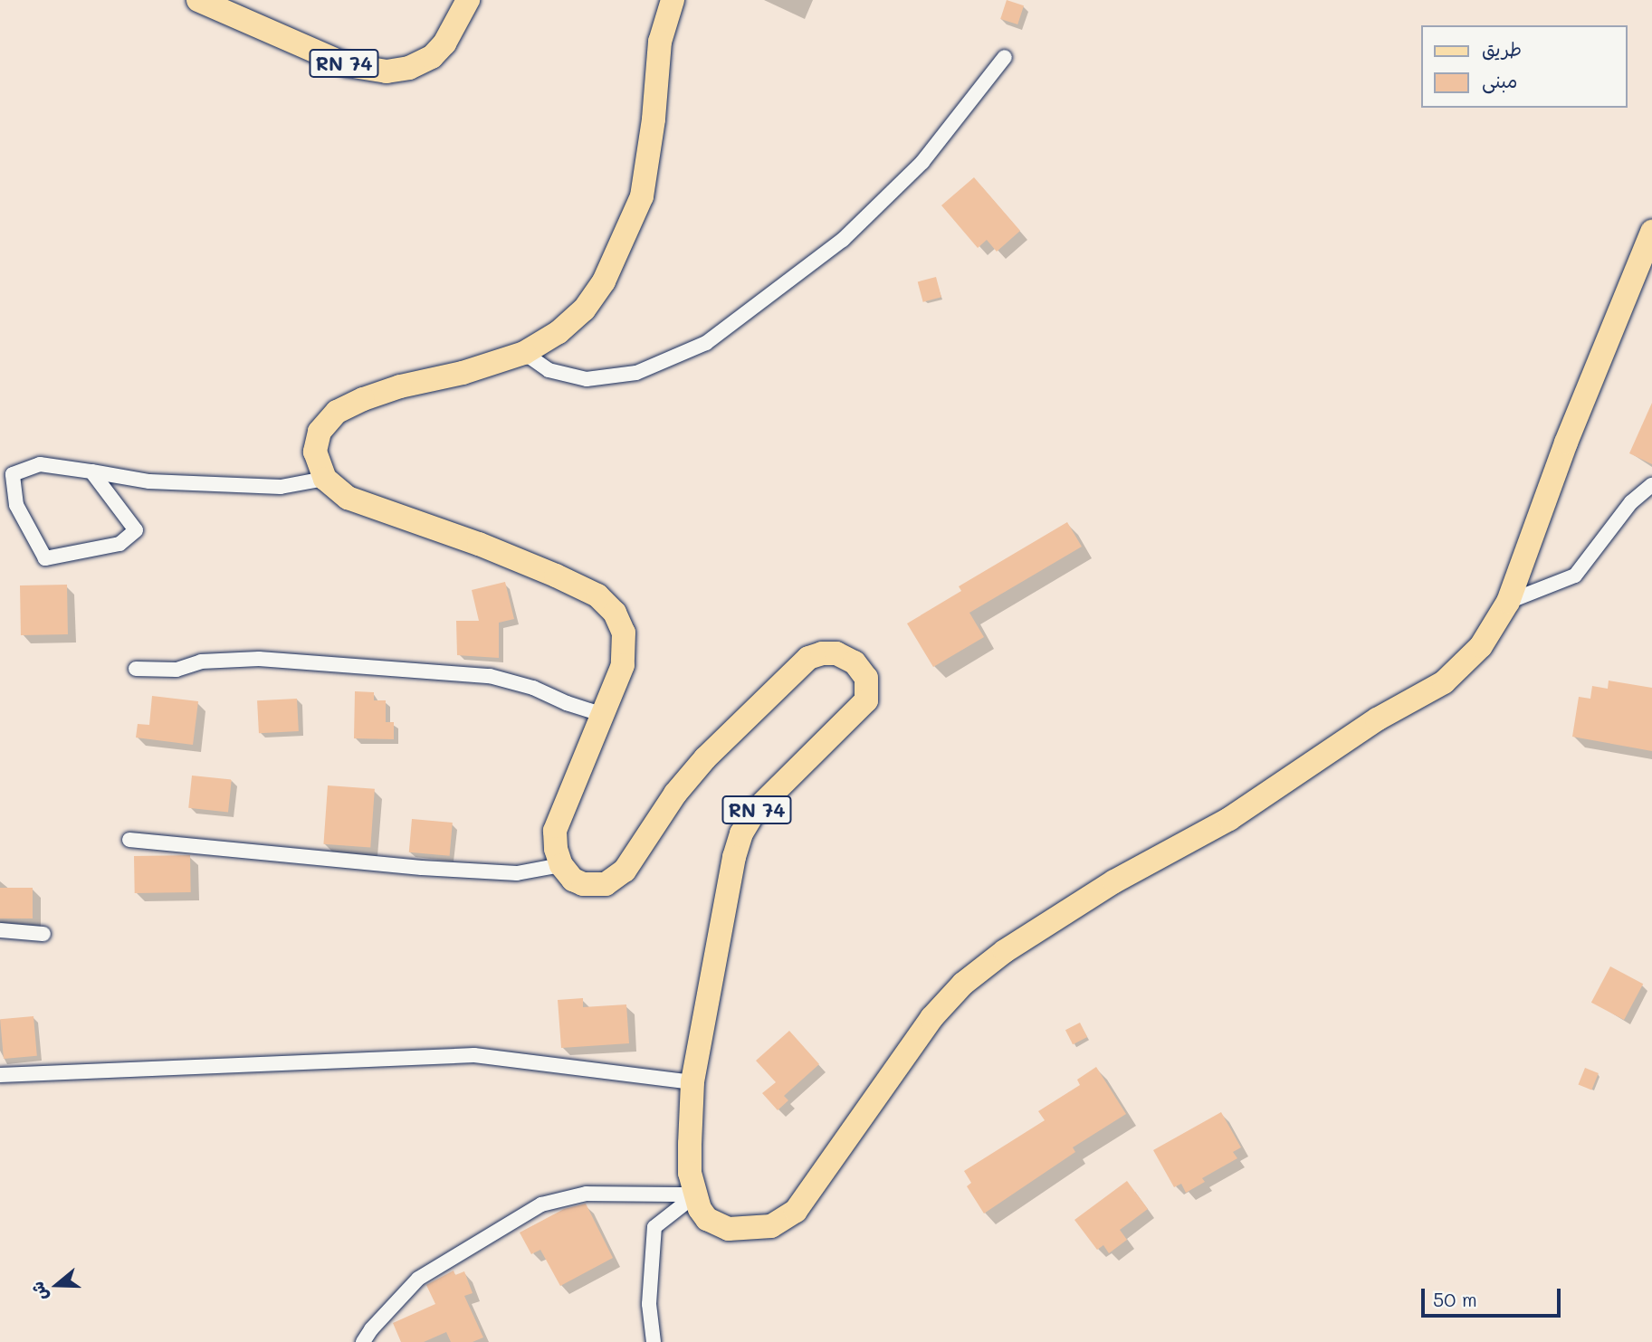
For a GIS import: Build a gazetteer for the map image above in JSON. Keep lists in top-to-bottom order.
{
  "streets": {
    "main road": ["RN 74"]
  },
  "legend": ["طريق", "مبنى"],
  "scale_bar": "50 m",
  "north": "left"
}
